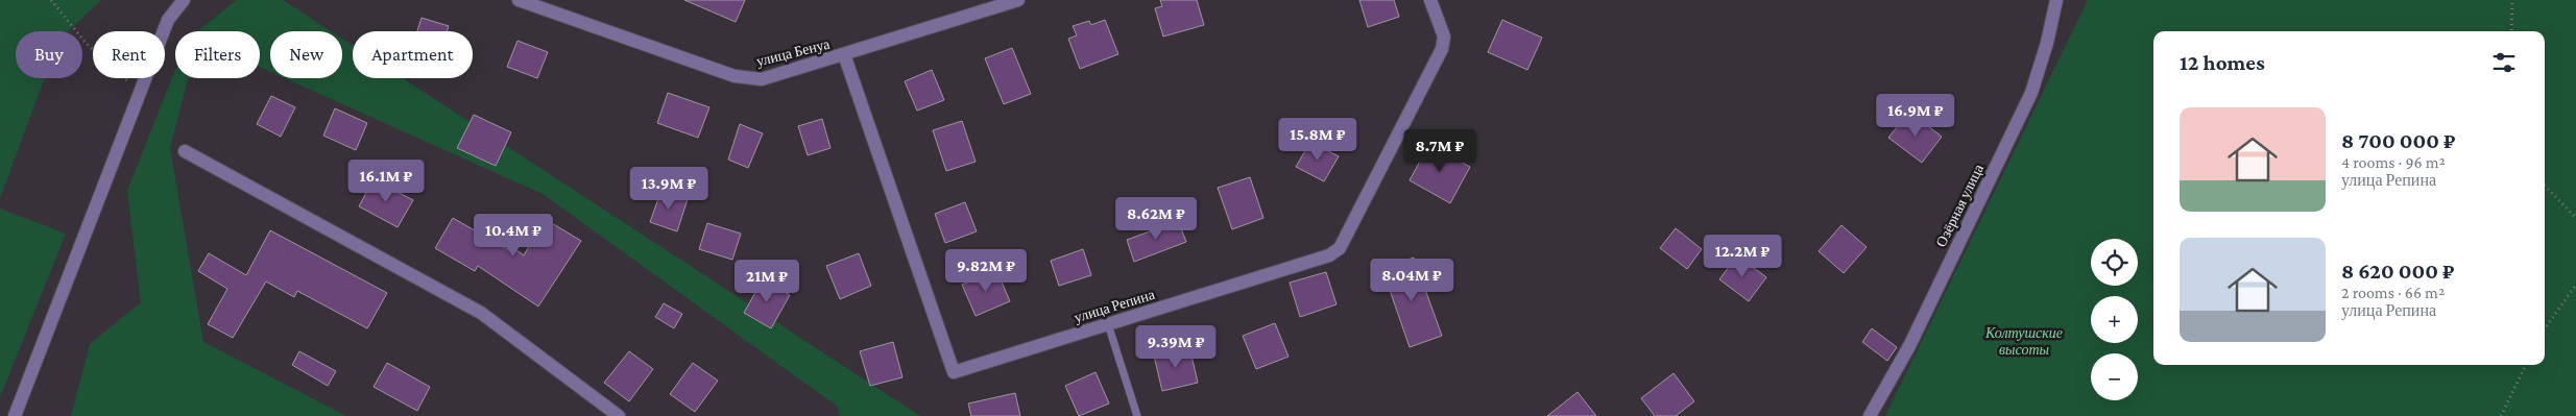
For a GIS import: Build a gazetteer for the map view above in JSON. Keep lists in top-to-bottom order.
{
  "streets": {
    "street": ["улица Бенуа", "Озёрная улица", "улица Репина"]
  },
  "crossings": [
    ["улица Бенуа", "улица Репина"]
  ],
  "parks": ["Колтушские высоты"],
  "page": {
    "chip": [
      "Buy",
      "Rent",
      "Filters",
      "New",
      "Apartment"
    ],
    "heading": "12 homes",
    "price": [
      "16.9M ₽",
      "15.8M ₽",
      "8.7M ₽",
      "16.1M ₽",
      "13.9M ₽",
      "8.62M ₽",
      "10.4M ₽",
      "12.2M ₽",
      "9.82M ₽",
      "8.04M ₽",
      "21M ₽",
      "9.39M ₽"
    ],
    "list": [
      {
        "name": "8 700 000 ₽",
        "note": "4 rooms · 96 m² · улица Репина"
      },
      {
        "name": "8 620 000 ₽",
        "note": "2 rooms · 66 m² · улица Репина"
      }
    ],
    "map_buttons": ["+", "−"]
  }
}
